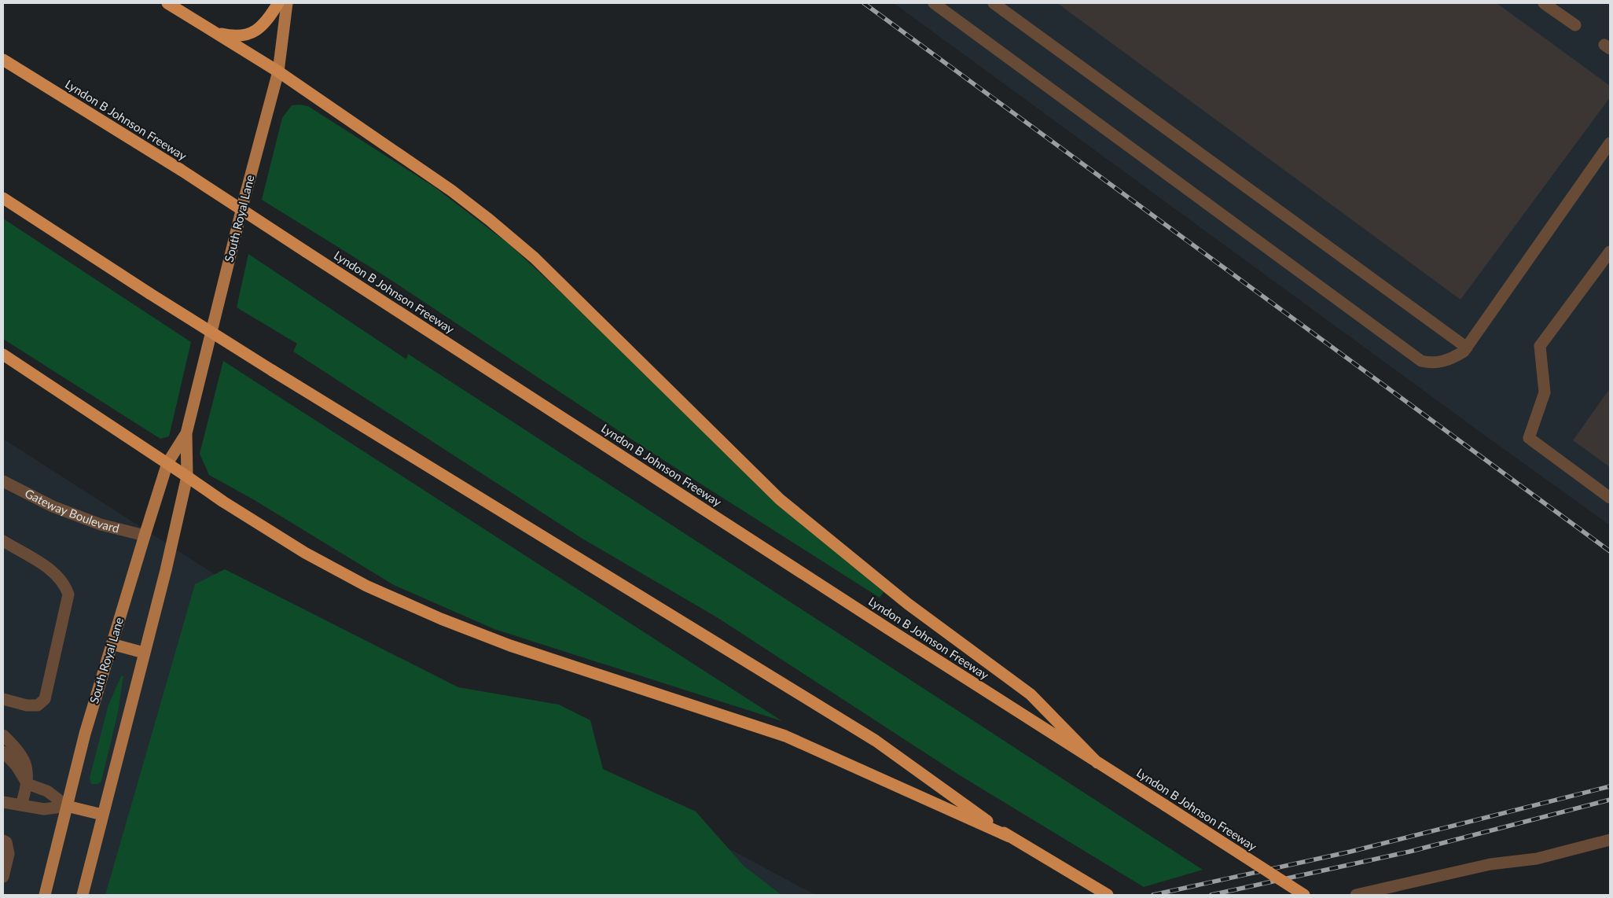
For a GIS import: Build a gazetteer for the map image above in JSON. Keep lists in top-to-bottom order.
{
  "streets": {
    "highway": ["Lyndon B Johnson Freeway"],
    "main road": ["South Royal Lane"],
    "street": ["Gateway Boulevard"]
  },
  "crossings": [
    ["South Royal Lane", "Gateway Boulevard"]
  ]
}
